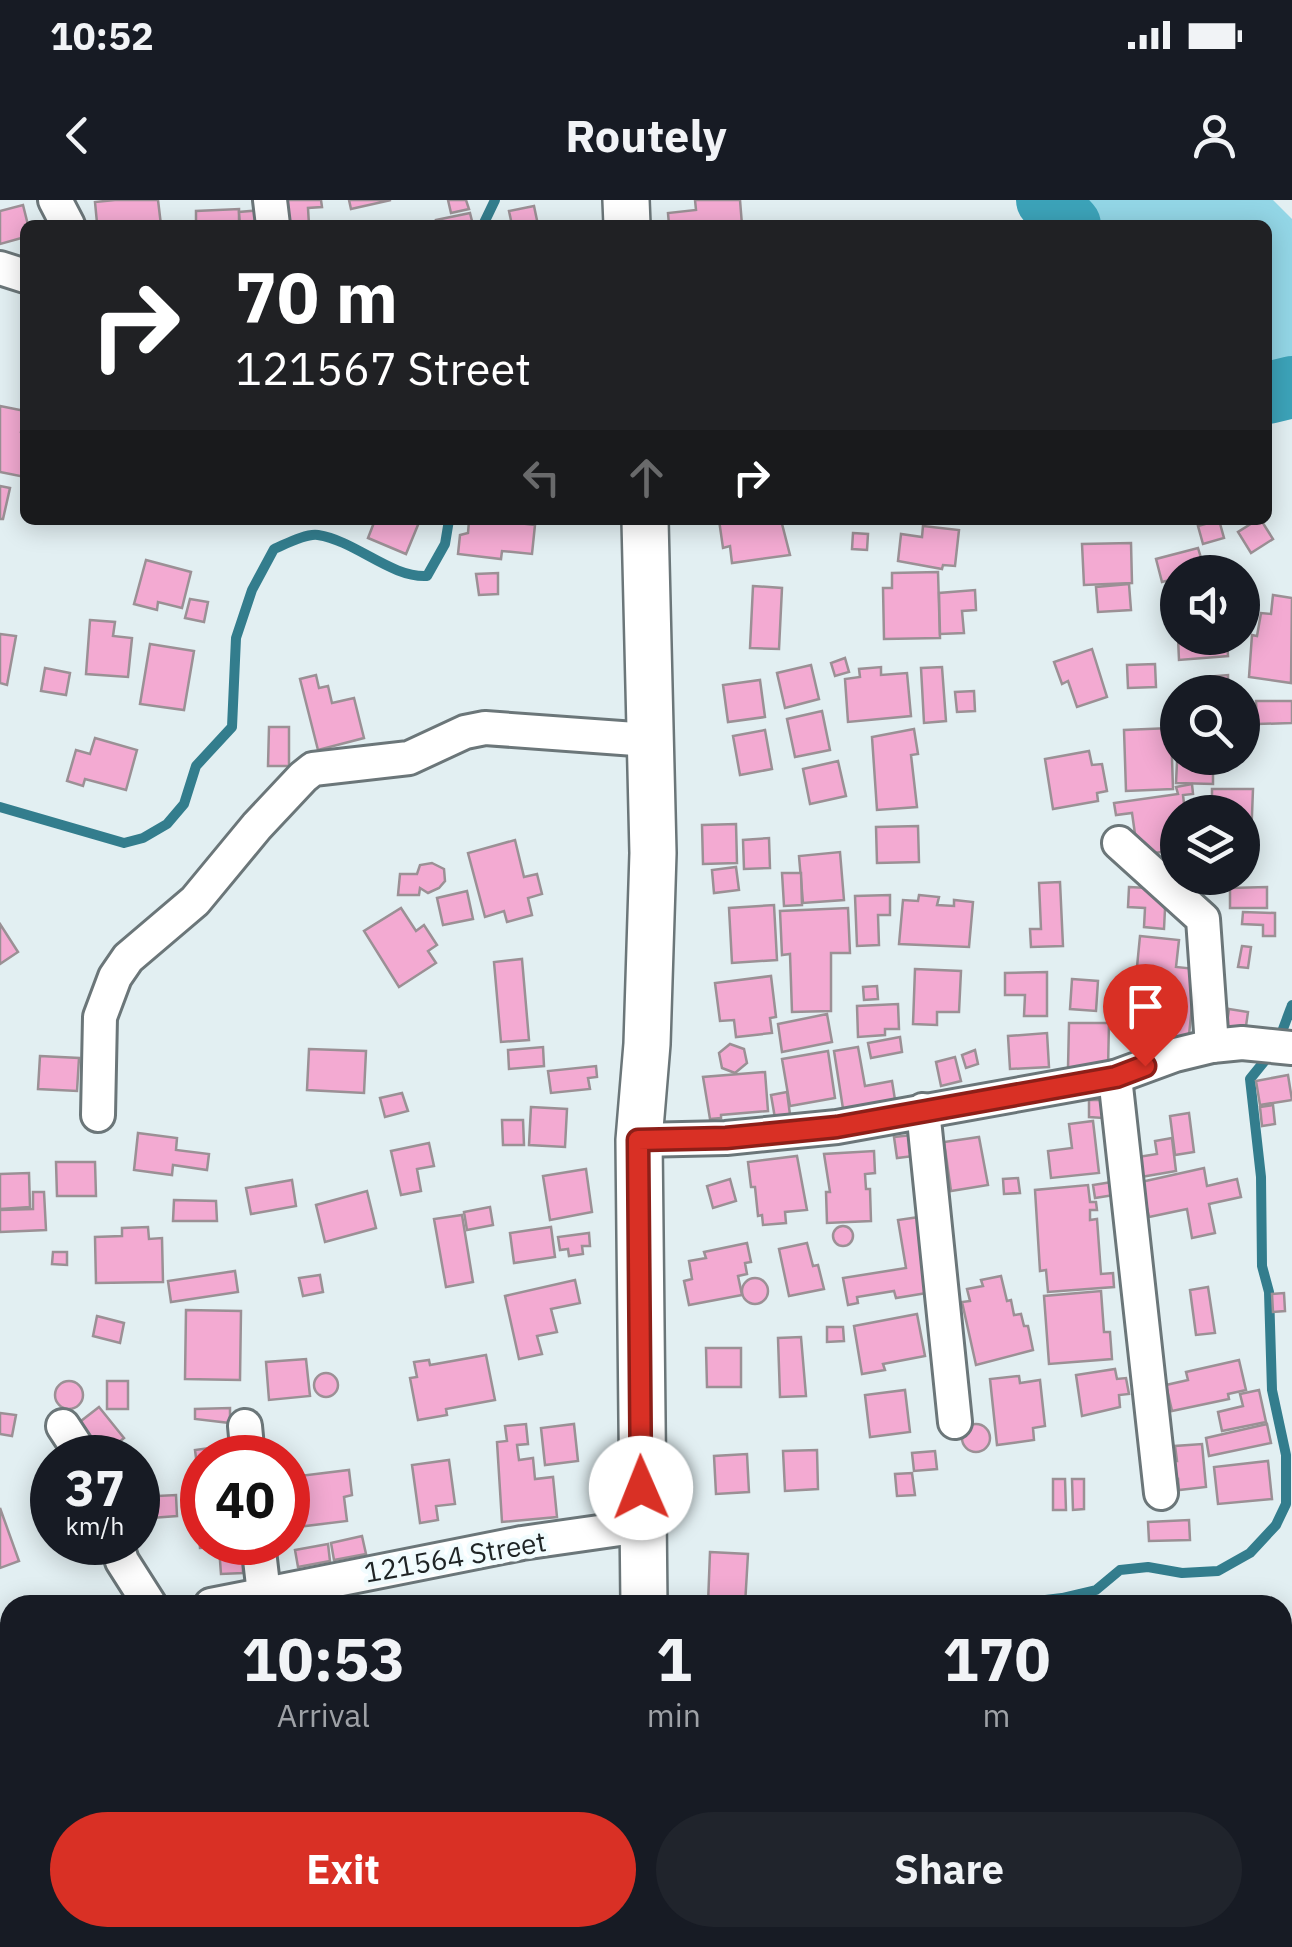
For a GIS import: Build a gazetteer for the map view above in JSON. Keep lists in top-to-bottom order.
{
  "streets": {
    "street": ["121564 Street"]
  },
  "page": {
    "status": "10:52",
    "header": "Routely",
    "turn": ["70 m", "121567 Street"],
    "speed": "37 km/h",
    "limit": "40",
    "eta": [
      "10:53",
      "Arrival",
      "1",
      "min",
      "170",
      "m"
    ],
    "buttons": ["Exit", "Share"]
  }
}
